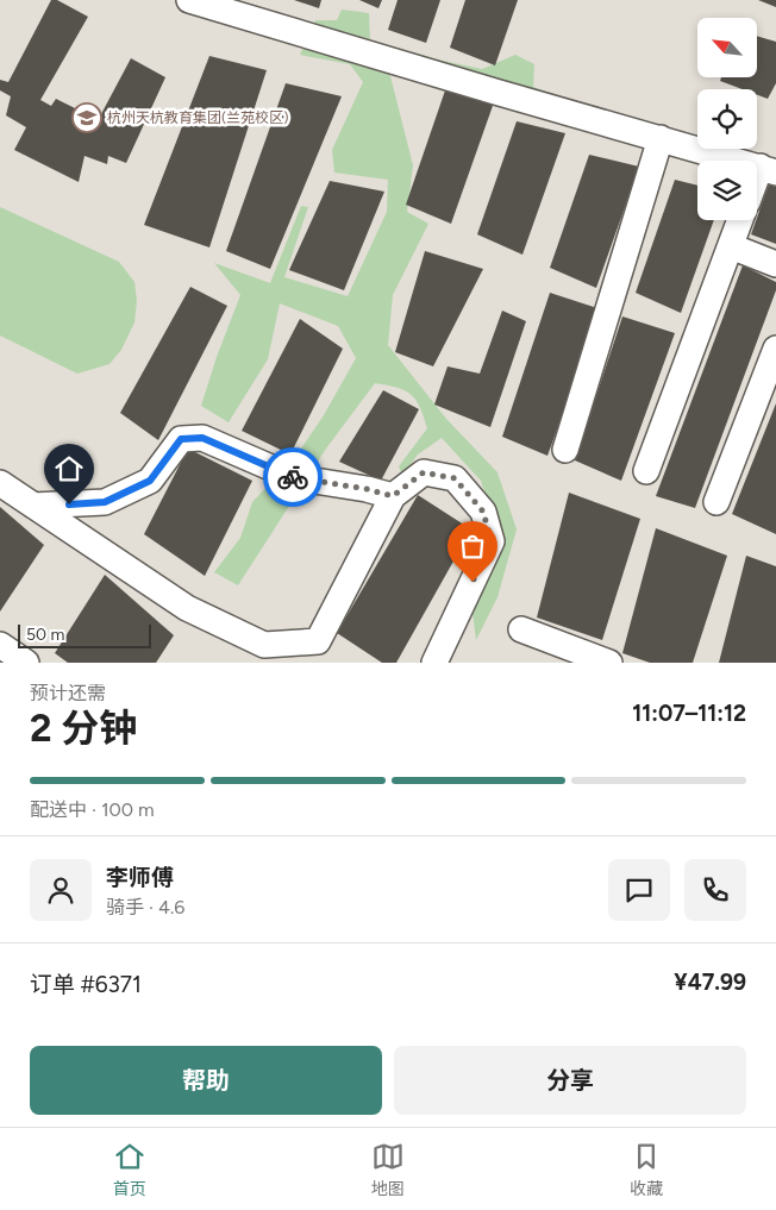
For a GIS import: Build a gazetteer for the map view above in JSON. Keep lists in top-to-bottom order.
{
  "places": {
    "school or university": ["杭州天杭教育集团(兰苑校区)"]
  },
  "scale_bar": "50 m",
  "north": "top left",
  "page": {
    "scale": "50 m",
    "heading": ["2 分钟", "预计还需", "11:07–11:12"],
    "panel": [
      "李师傅",
      "骑手 · 4.6",
      "订单 #6371",
      "¥47.99"
    ],
    "bar": "配送中 · 100 m",
    "buttons": ["帮助", "分享"],
    "tabs": ["首页", "地图", "收藏"]
  }
}
